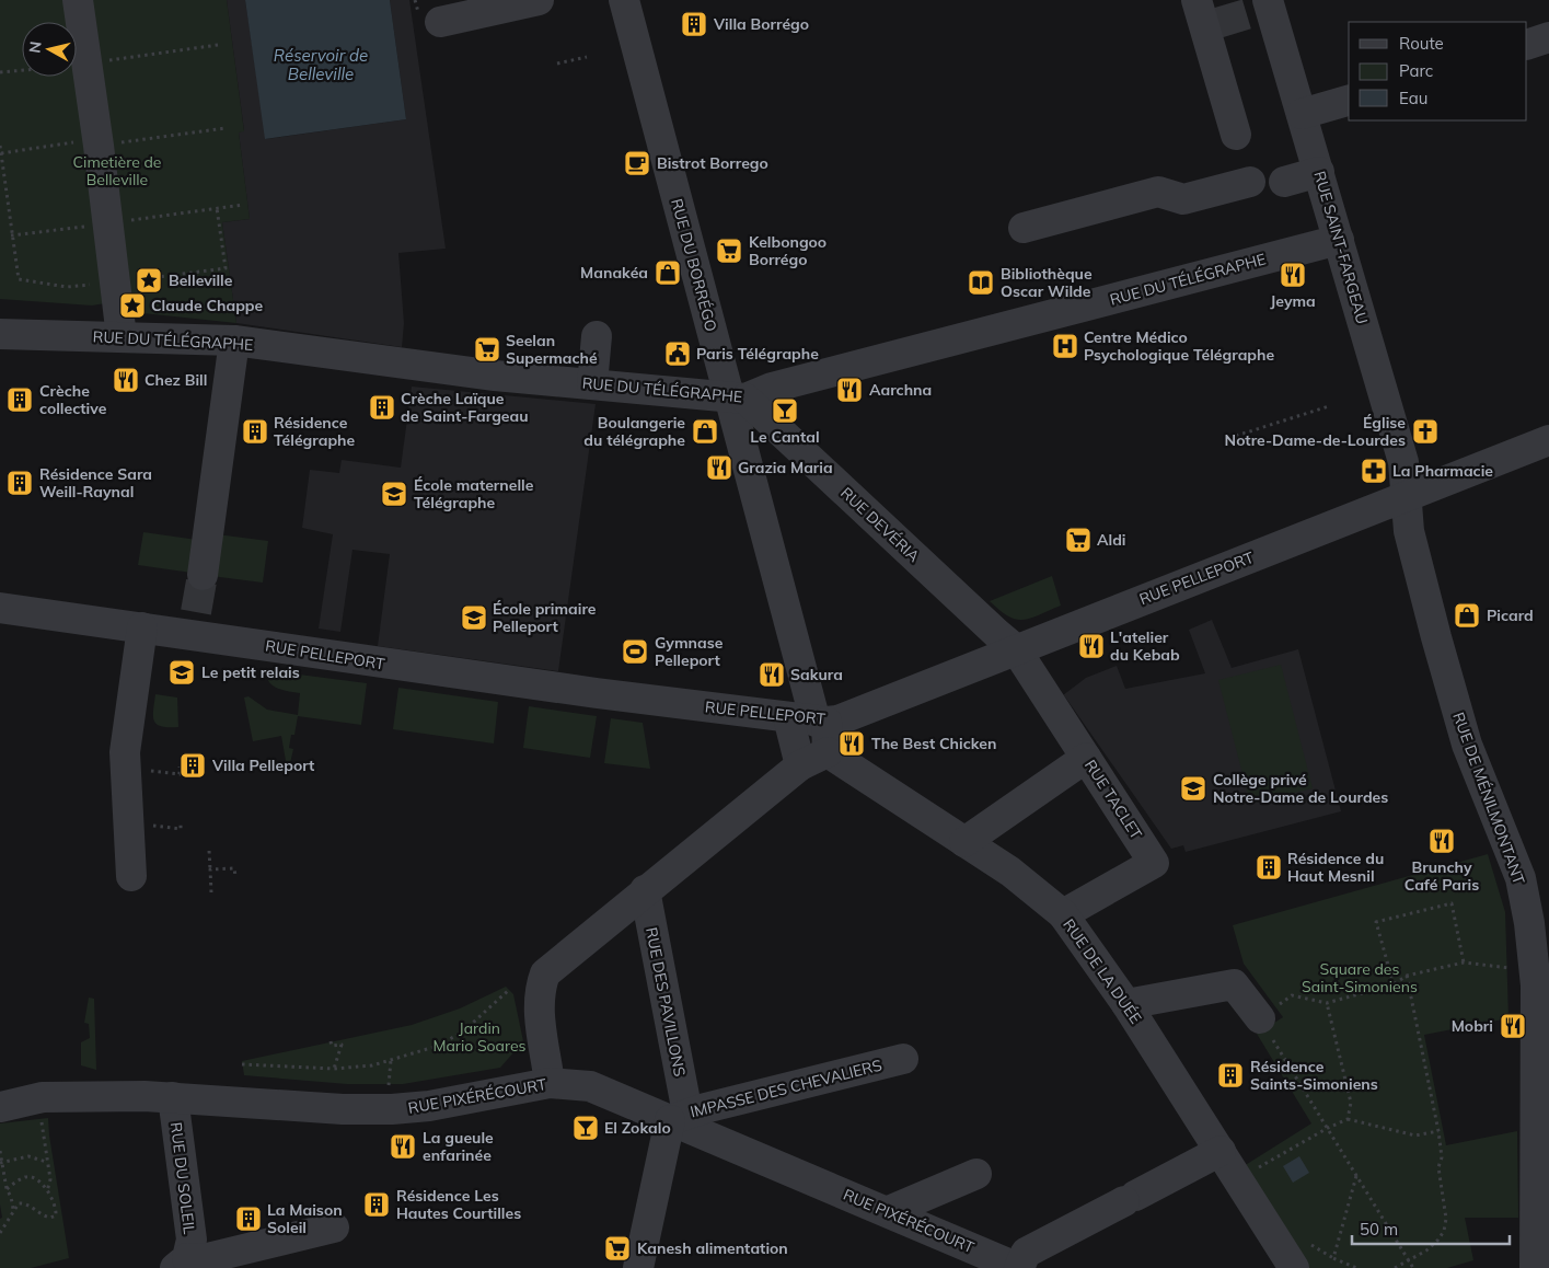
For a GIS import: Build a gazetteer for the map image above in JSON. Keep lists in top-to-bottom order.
{
  "streets": {
    "street": [
      "RUE SAINT-FARGEAU",
      "RUE DU BORRÉGO",
      "RUE DU TÉLÉGRAPHE",
      "RUE DEVÉRIA",
      "RUE PELLEPORT",
      "RUE DE MÉNILMONTANT",
      "RUE TACLET",
      "RUE DE LA DUÉE",
      "RUE DES PAVILLONS",
      "IMPASSE DES CHEVALIERS",
      "RUE PIXÉRÉCOURT",
      "RUE DU SOLEIL"
    ]
  },
  "crossings": [
    ["RUE SAINT-FARGEAU", "RUE DU TÉLÉGRAPHE"],
    ["RUE SAINT-FARGEAU", "RUE PELLEPORT"],
    ["RUE SAINT-FARGEAU", "RUE DE MÉNILMONTANT"],
    ["RUE DU BORRÉGO", "RUE DU TÉLÉGRAPHE"],
    ["RUE DU BORRÉGO", "RUE DEVÉRIA"],
    ["RUE DU BORRÉGO", "RUE PELLEPORT"],
    ["RUE DU TÉLÉGRAPHE", "RUE DEVÉRIA"],
    ["RUE DEVÉRIA", "RUE PELLEPORT"],
    ["RUE DEVÉRIA", "RUE TACLET"],
    ["RUE PELLEPORT", "RUE DE MÉNILMONTANT"],
    ["RUE PELLEPORT", "RUE TACLET"],
    ["RUE TACLET", "RUE DE LA DUÉE"],
    ["RUE DES PAVILLONS", "IMPASSE DES CHEVALIERS"],
    ["RUE DES PAVILLONS", "RUE PIXÉRÉCOURT"],
    ["IMPASSE DES CHEVALIERS", "RUE PIXÉRÉCOURT"],
    ["RUE PIXÉRÉCOURT", "RUE DU SOLEIL"]
  ],
  "water": ["Réservoir de Belleville"],
  "parks": ["Cimetière de Belleville", "Square des Saint-Simoniens", "Jardin Mario Soares"],
  "places": {
    "building": [
      "Villa Borrégo",
      "Crèche collective",
      "Crèche Laïque de Saint-Fargeau",
      "Résidence Télégraphe",
      "Résidence Sara Weill-Raynal",
      "Villa Pelleport",
      "Résidence du Haut Mesnil",
      "Résidence Saints-Simoniens",
      "Résidence Les Hautes Courtilles",
      "La Maison Soleil"
    ],
    "cafe": ["Bistrot Borrego"],
    "supermarket": [
      "Kelbongoo Borrégo",
      "Seelan Supermaché",
      "Aldi",
      "Kanesh alimentation"
    ],
    "shop": ["Manakéa", "Boulangerie du télégraphe", "Picard"],
    "restaurant": [
      "Jeyma",
      "Chez Bill",
      "Aarchna",
      "Grazia Maria",
      "L'atelier du Kebab",
      "Sakura",
      "The Best Chicken",
      "Brunchy Café Paris",
      "Mobri",
      "La gueule enfarinée"
    ],
    "place": ["Belleville", "Claude Chappe"],
    "library": ["Bibliothèque Oscar Wilde"],
    "hospital": ["Centre Médico Psychologique Télégraphe"],
    "public building": ["Paris Télégraphe"],
    "bar": ["Le Cantal", "El Zokalo"],
    "church": ["Église Notre-Dame-de-Lourdes"],
    "pharmacy": ["La Pharmacie"],
    "school or university": [
      "École maternelle Télégraphe",
      "École primaire Pelleport",
      "Le petit relais",
      "Collège privé Notre-Dame de Lourdes"
    ],
    "sports": ["Gymnase Pelleport"]
  },
  "legend": ["Route", "Parc", "Eau"],
  "scale_bar": "50 m",
  "north": "left"
}
